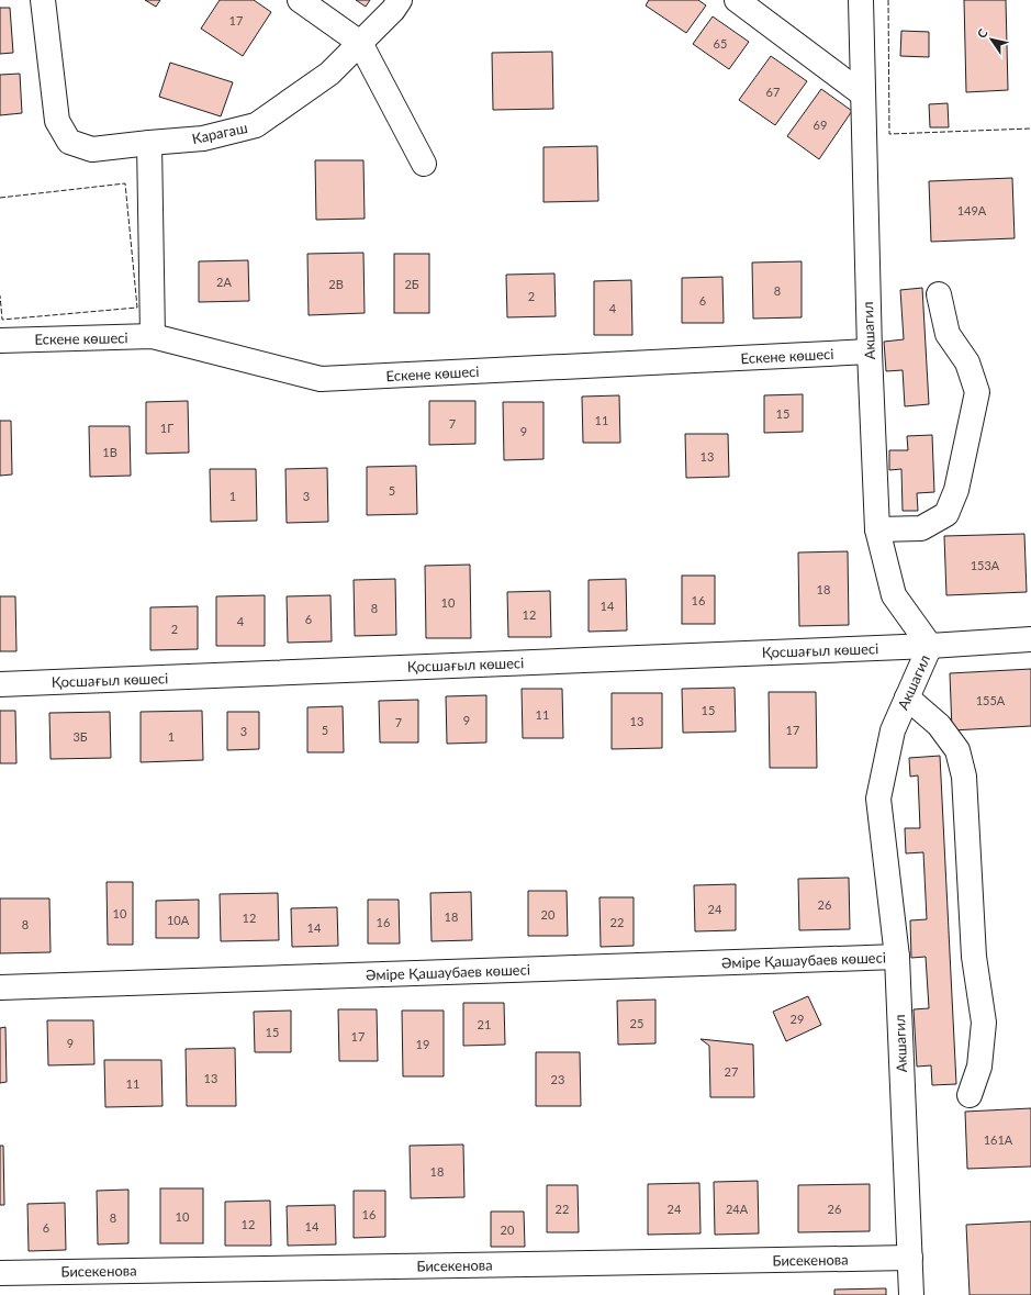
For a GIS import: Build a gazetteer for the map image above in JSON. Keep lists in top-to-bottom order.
{
  "streets": {
    "street": [
      "Карагаш",
      "Акшагил",
      "Ескене көшесі",
      "Қосшағыл көшесі",
      "Әміре Қашаубаев көшесі",
      "Бисекенова"
    ]
  },
  "crossings": [
    ["Акшагил", "Ескене көшесі"],
    ["Акшагил", "Қосшағыл көшесі"],
    ["Акшагил", "Әміре Қашаубаев көшесі"],
    ["Акшагил", "Бисекенова"]
  ],
  "house_numbers": [
    "17",
    "65",
    "67",
    "69",
    "149А",
    "2А",
    "2В",
    "2Б",
    "8",
    "2",
    "6",
    "4",
    "15",
    "11",
    "7",
    "1Г",
    "9",
    "1В",
    "13",
    "5",
    "1",
    "3",
    "153А",
    "18",
    "16",
    "10",
    "14",
    "8",
    "12",
    "6",
    "4",
    "2",
    "155А",
    "15",
    "11",
    "9",
    "13",
    "7",
    "5",
    "17",
    "3",
    "3Б",
    "1",
    "26",
    "24",
    "10",
    "20",
    "18",
    "12",
    "10А",
    "16",
    "22",
    "8",
    "14",
    "29",
    "25",
    "21",
    "15",
    "17",
    "9",
    "19",
    "27",
    "13",
    "23",
    "11",
    "161А",
    "18",
    "22",
    "24",
    "24А",
    "26",
    "16",
    "10",
    "8",
    "12",
    "14",
    "6",
    "20"
  ],
  "north": "top left"
}
